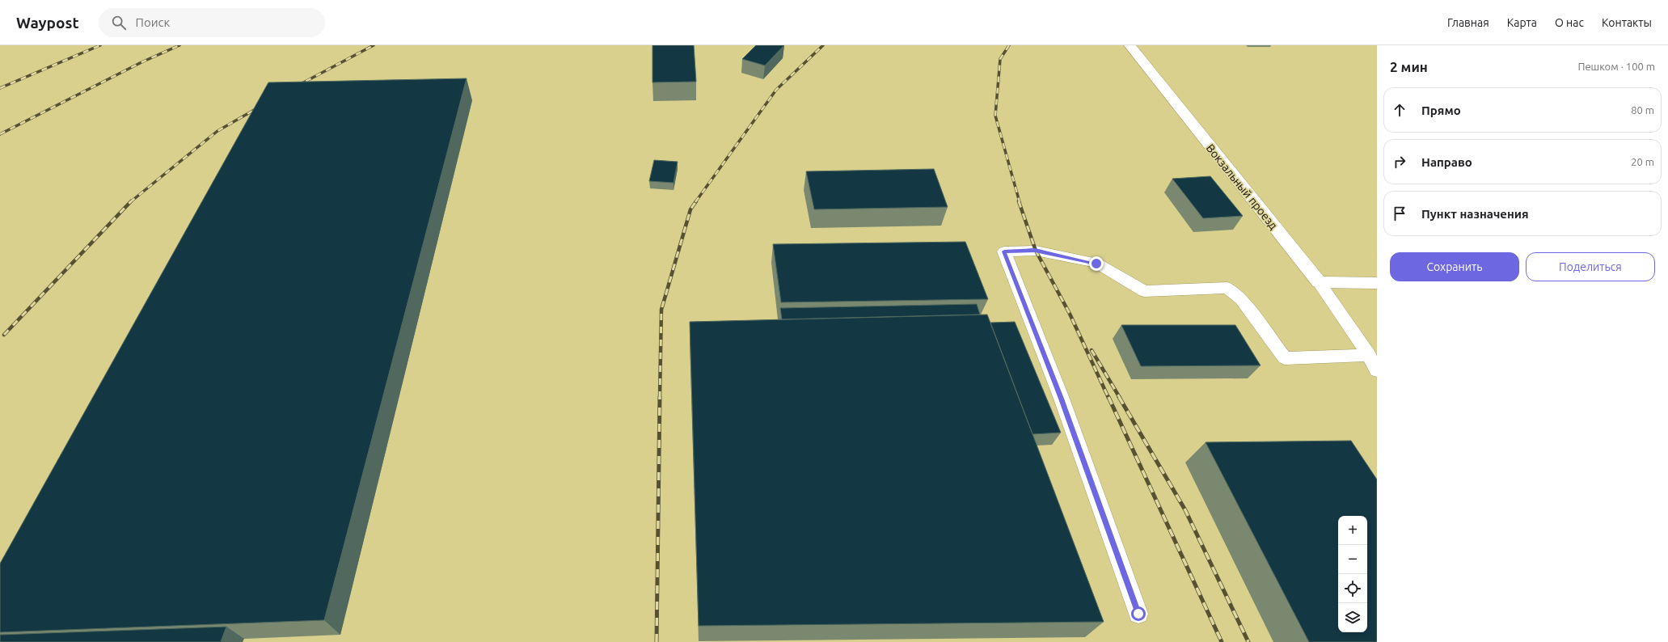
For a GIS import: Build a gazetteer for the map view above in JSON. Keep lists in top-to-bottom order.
{
  "streets": {
    "street": ["Вокзальный проезд"]
  },
  "page": {
    "header": "Waypost",
    "search": "Поиск",
    "nav": [
      "Главная",
      "Карта",
      "О нас",
      "Контакты"
    ],
    "heading": ["2 мин", "Пешком · 100 m"],
    "list": [
      ["Прямо", "80 m"],
      ["Направо", "20 m"],
      "Пункт назначения"
    ],
    "buttons": ["Сохранить", "Поделиться"],
    "map_buttons": ["+", "−"]
  }
}
